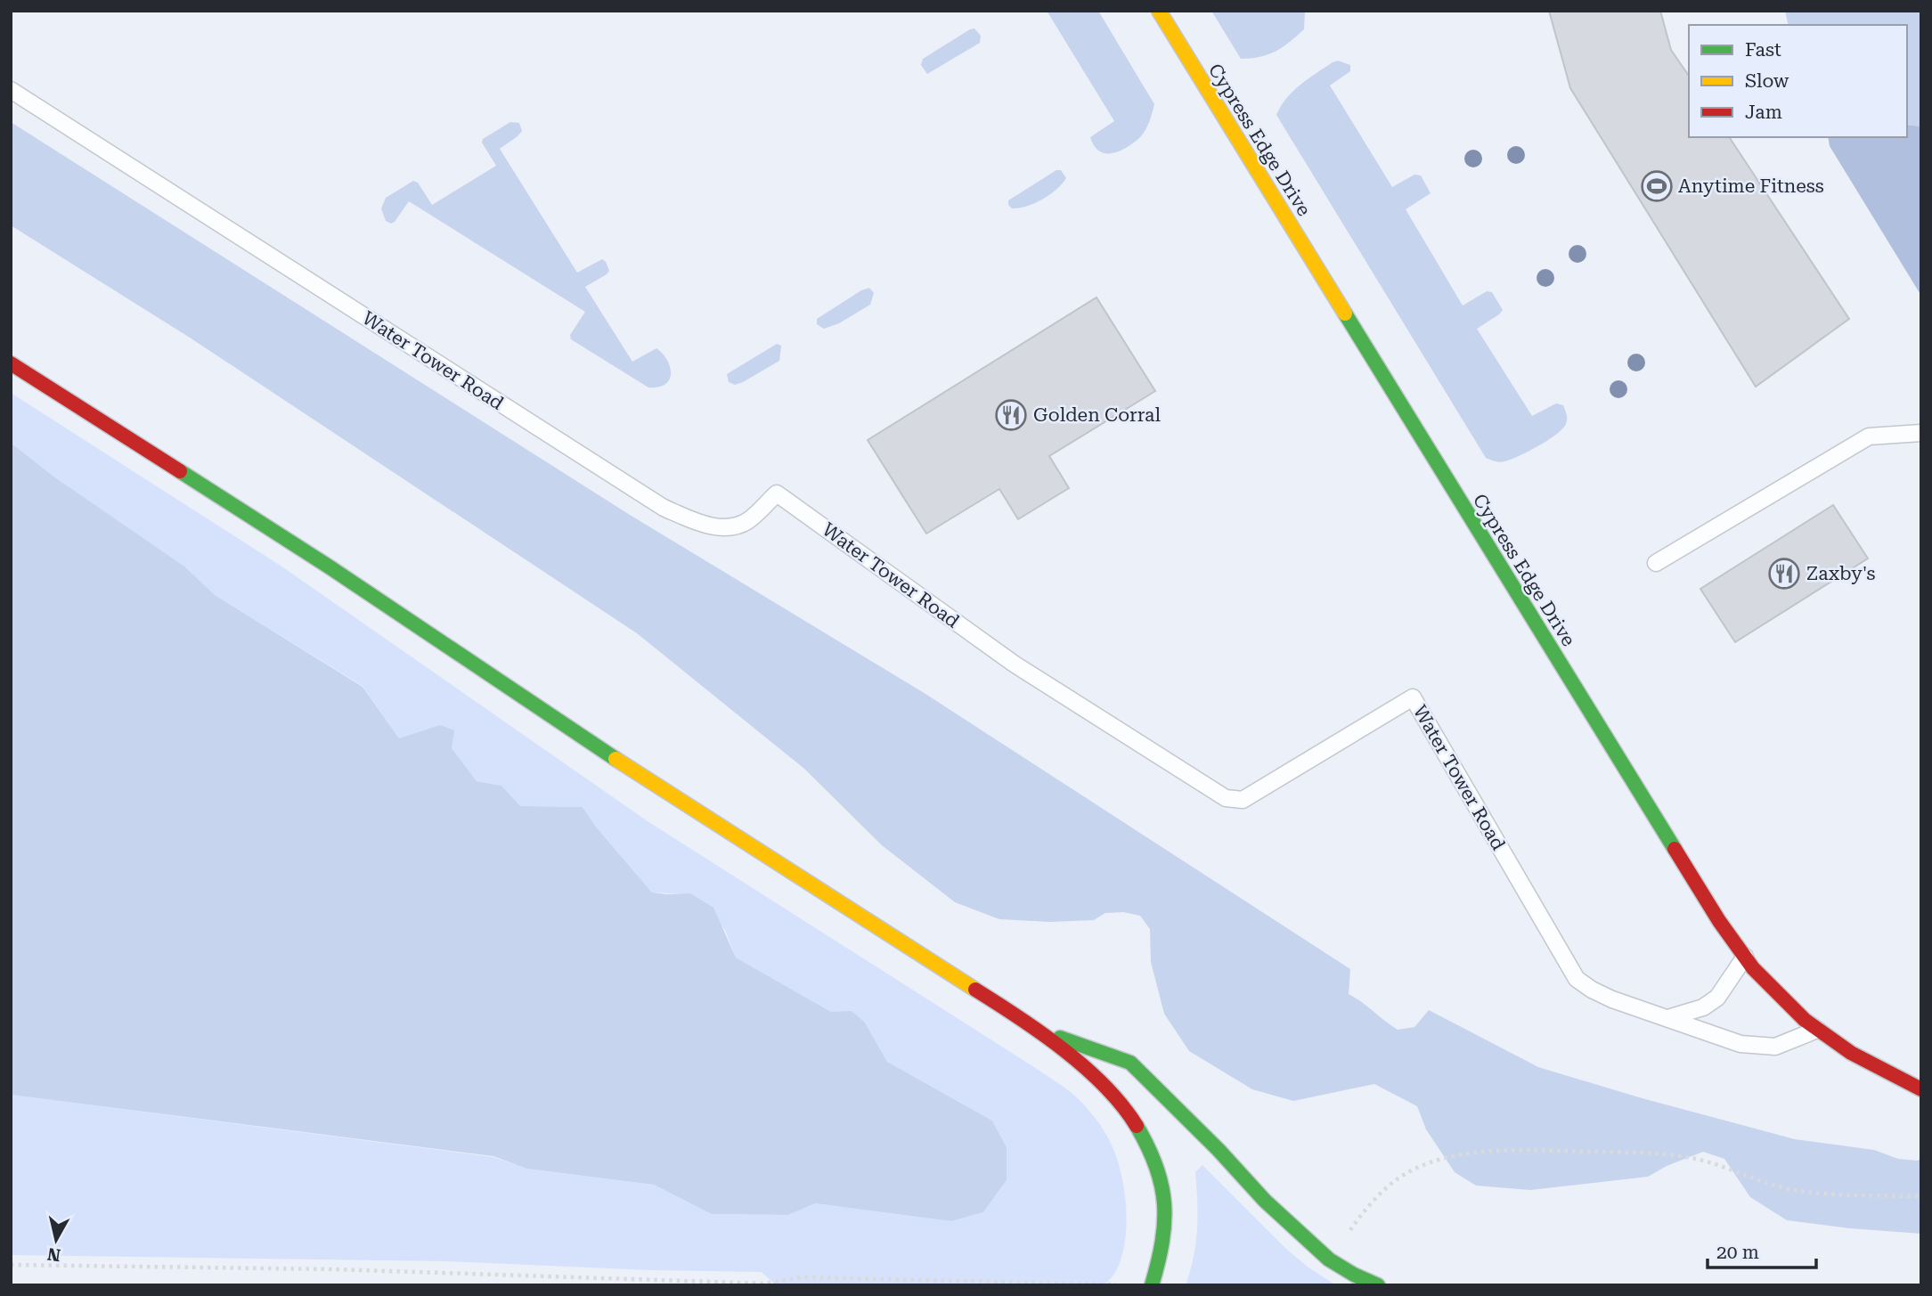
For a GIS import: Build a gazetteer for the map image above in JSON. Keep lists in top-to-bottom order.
{
  "streets": {
    "main road": ["Cypress Edge Drive"],
    "lane": ["Water Tower Road"]
  },
  "crossings": [
    ["Cypress Edge Drive", "Water Tower Road"]
  ],
  "places": {
    "sports": ["Anytime Fitness"],
    "restaurant": ["Golden Corral", "Zaxby's"]
  },
  "legend": ["Fast", "Slow", "Jam"],
  "scale_bar": "20 m",
  "north": "bottom"
}
